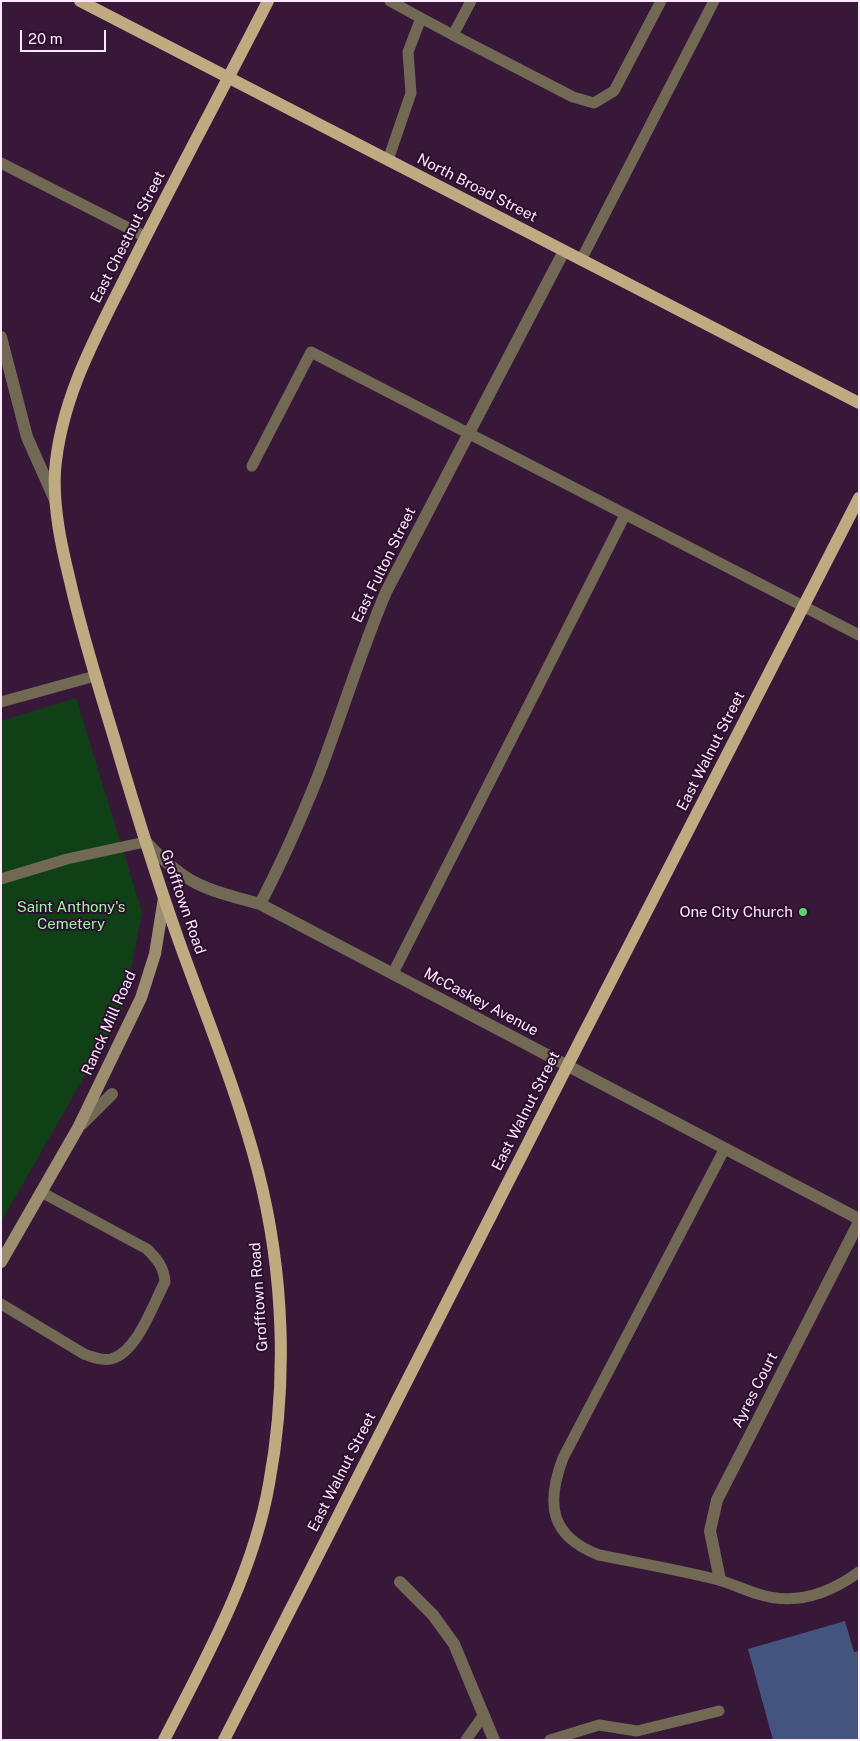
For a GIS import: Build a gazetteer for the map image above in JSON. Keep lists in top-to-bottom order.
{
  "streets": {
    "main road": [
      "North Broad Street",
      "East Chestnut Street",
      "East Walnut Street",
      "Grofftown Road"
    ],
    "street": [
      "East Fulton Street",
      "McCaskey Avenue",
      "Ranck Mill Road",
      "Ayres Court"
    ]
  },
  "crossings": [
    ["North Broad Street", "East Chestnut Street"],
    ["North Broad Street", "East Fulton Street"],
    ["East Chestnut Street", "Grofftown Road"],
    ["East Fulton Street", "McCaskey Avenue"],
    ["East Walnut Street", "McCaskey Avenue"],
    ["Grofftown Road", "McCaskey Avenue"],
    ["Grofftown Road", "Ranck Mill Road"],
    ["McCaskey Avenue", "Ayres Court"]
  ],
  "parks": ["Saint Anthony's Cemetery"],
  "places": ["One City Church"],
  "scale_bar": "20 m"
}
